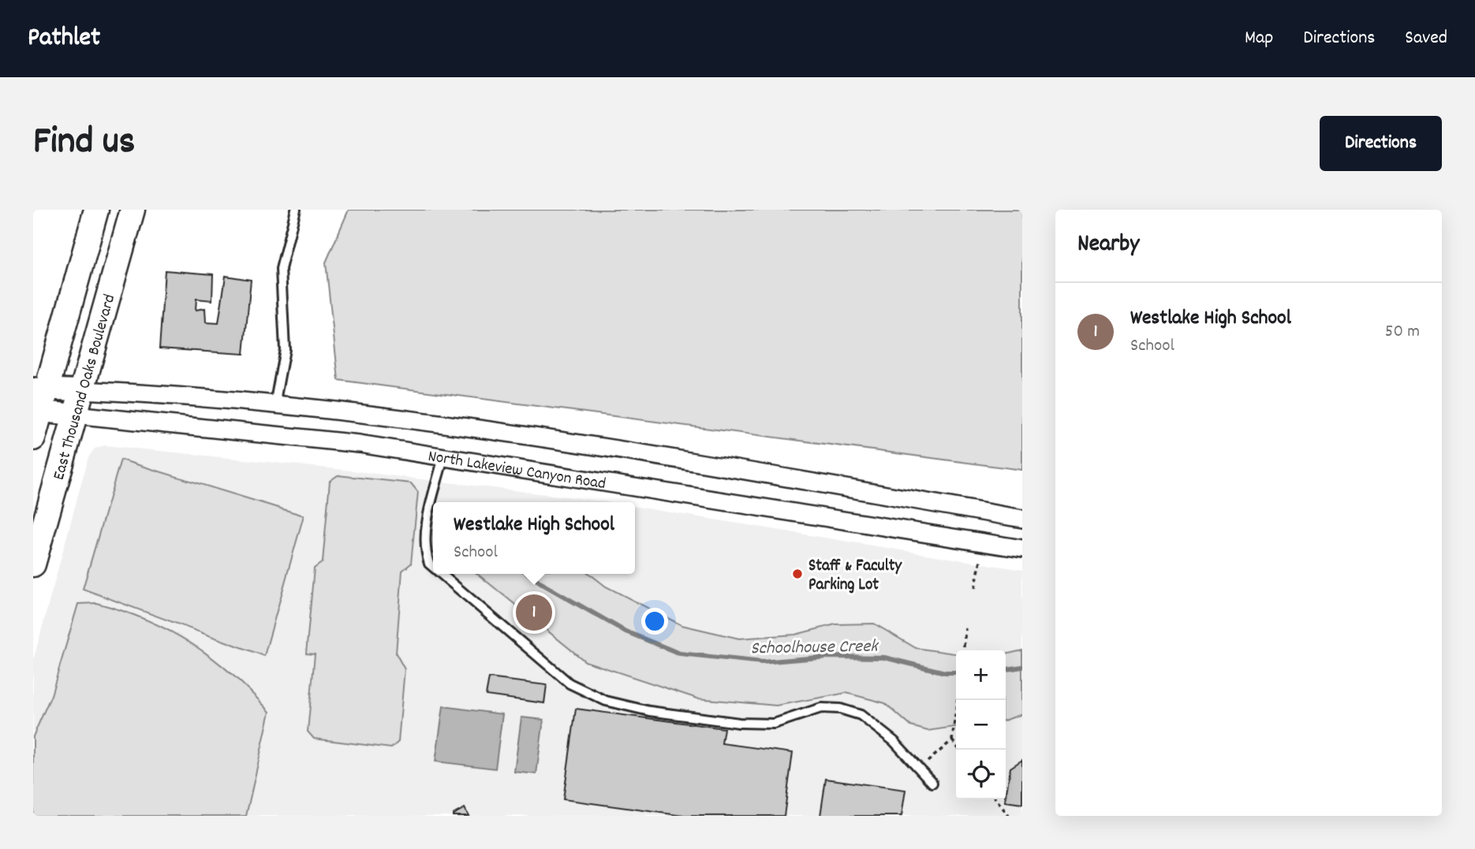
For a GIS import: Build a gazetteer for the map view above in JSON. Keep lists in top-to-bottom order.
{
  "streets": {
    "main road": ["East Thousand Oaks Boulevard"],
    "street": ["North Lakeview Canyon Road"]
  },
  "crossings": [
    ["East Thousand Oaks Boulevard", "North Lakeview Canyon Road"]
  ],
  "water": ["Schoolhouse Creek"],
  "places": ["Staff & Faculty Parking Lot"],
  "page": {
    "header": "Pathlet",
    "nav": ["Map", "Directions", "Saved"],
    "title": "Find us",
    "buttons": "Directions",
    "heading": "Nearby",
    "list": [
      {
        "mark": "1",
        "name": "Westlake High School",
        "note": "School",
        "value": "50 m"
      }
    ],
    "popup": ["Westlake High School", "School"],
    "pins": "1",
    "map_buttons": ["+", "−"]
  }
}
